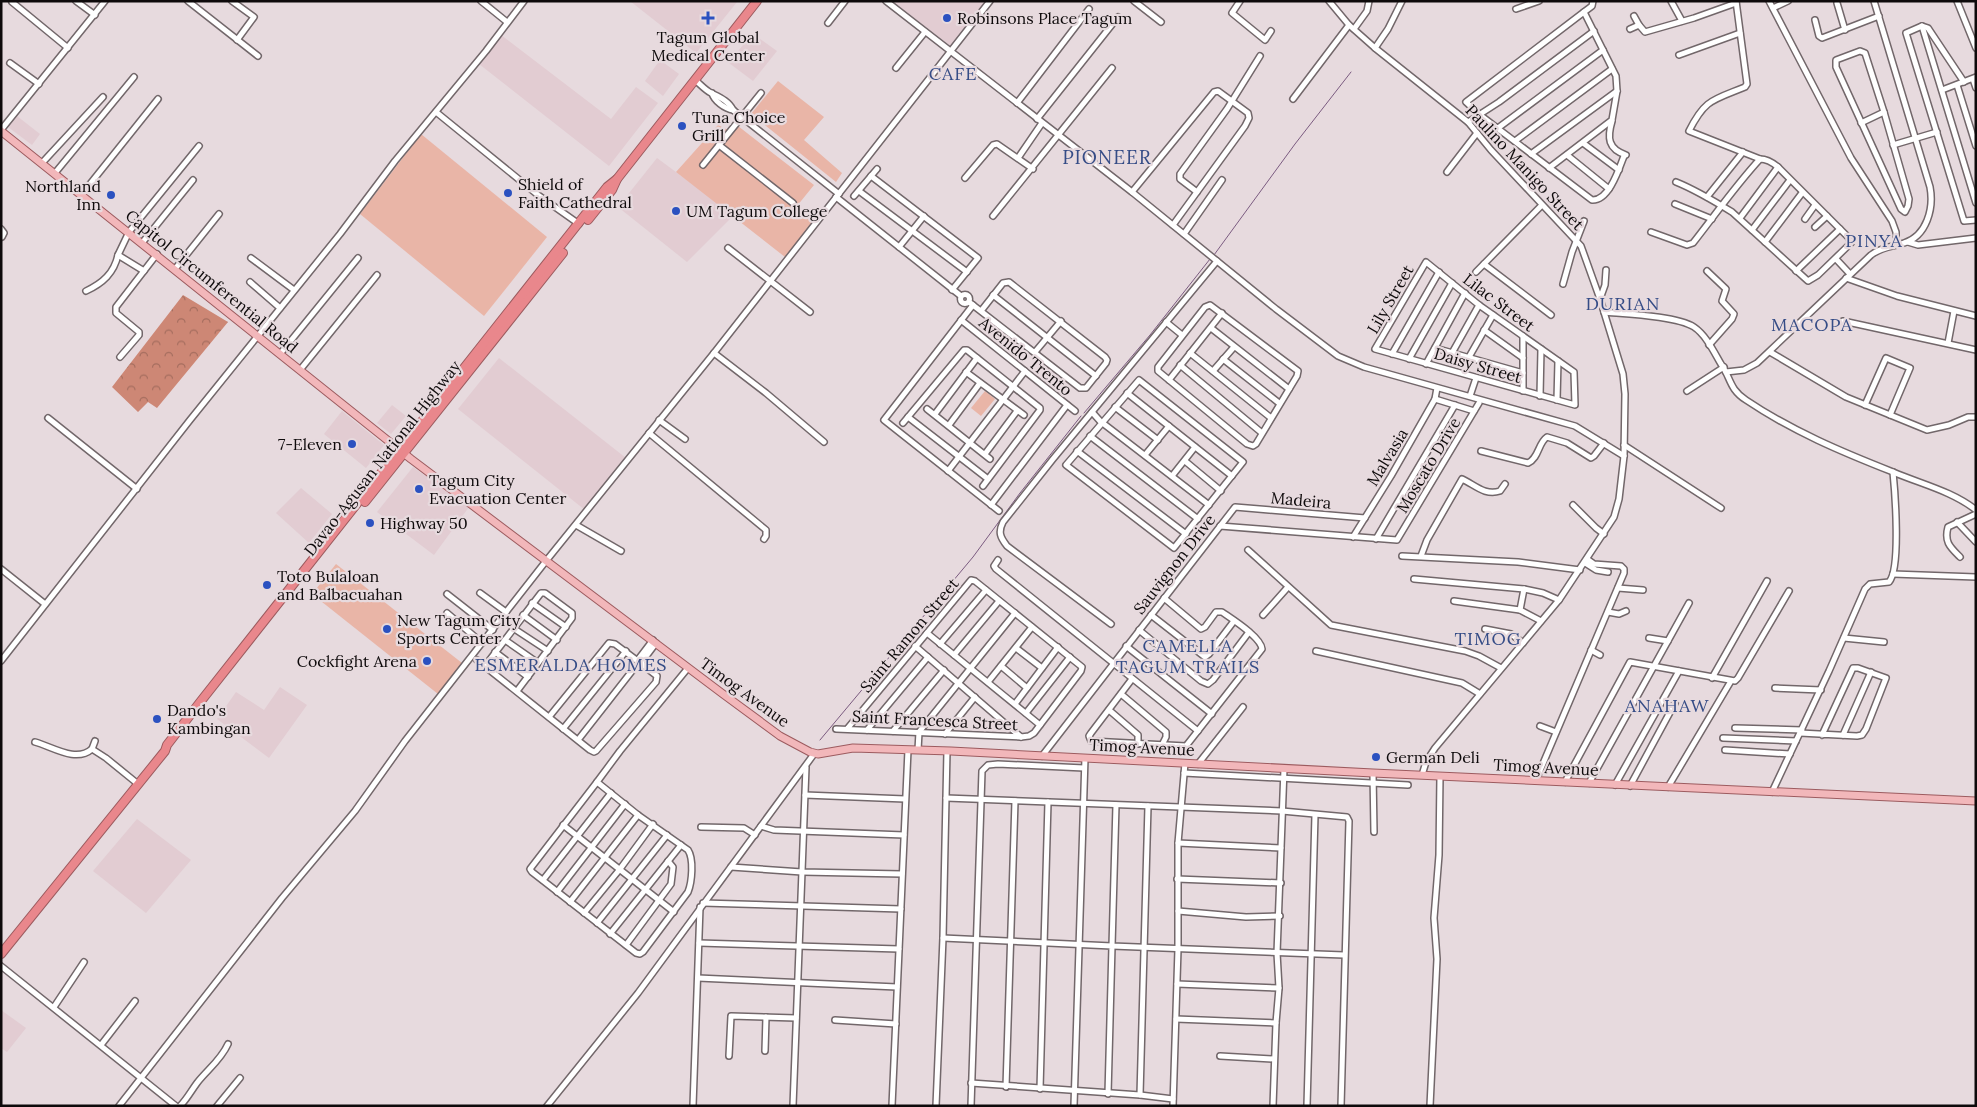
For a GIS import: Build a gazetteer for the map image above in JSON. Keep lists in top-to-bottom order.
{
  "streets": {
    "highway": ["Davao-Agusan National Highway"],
    "main road": ["Capitol Circumferential Road", "Timog Avenue"],
    "street": [
      "Paulino Manigo Street",
      "Lily Street",
      "Lilac Street",
      "Avenido Trento",
      "Daisy Street",
      "Malvasia",
      "Moscato Drive",
      "Madeira",
      "Sauvignon Drive",
      "Saint Ramon Street",
      "Saint Francesca Street"
    ]
  },
  "crossings": [
    ["Paulino Manigo Street", "Timog Avenue"],
    ["Capitol Circumferential Road", "Davao-Agusan National Highway"],
    ["Capitol Circumferential Road", "Timog Avenue"],
    ["Lily Street", "Lilac Street"],
    ["Lily Street", "Daisy Street"],
    ["Lilac Street", "Daisy Street"],
    ["Malvasia", "Madeira"],
    ["Davao-Agusan National Highway", "Timog Avenue"],
    ["Madeira", "Sauvignon Drive"],
    ["Sauvignon Drive", "Timog Avenue"],
    ["Saint Ramon Street", "Saint Francesca Street"]
  ],
  "districts": [
    "CAFE",
    "PIONEER",
    "PINYA",
    "DURIAN",
    "MACOPA",
    "TIMOG",
    "CAMELLA TAGUM TRAILS",
    "ESMERALDA HOMES",
    "ANAHAW"
  ],
  "places": {
    "health": ["Tagum Global Medical Center"],
    "other": [
      "Robinsons Place Tagum",
      "Tuna Choice Grill",
      "Shield of Faith Cathedral",
      "Northland Inn",
      "UM Tagum College",
      "7-Eleven",
      "Tagum City Evacuation Center",
      "Highway 50",
      "Toto Bulaloan and Balbacuahan",
      "New Tagum City Sports Center",
      "Cockfight Arena",
      "Dando's Kambingan",
      "German Deli"
    ]
  }
}
